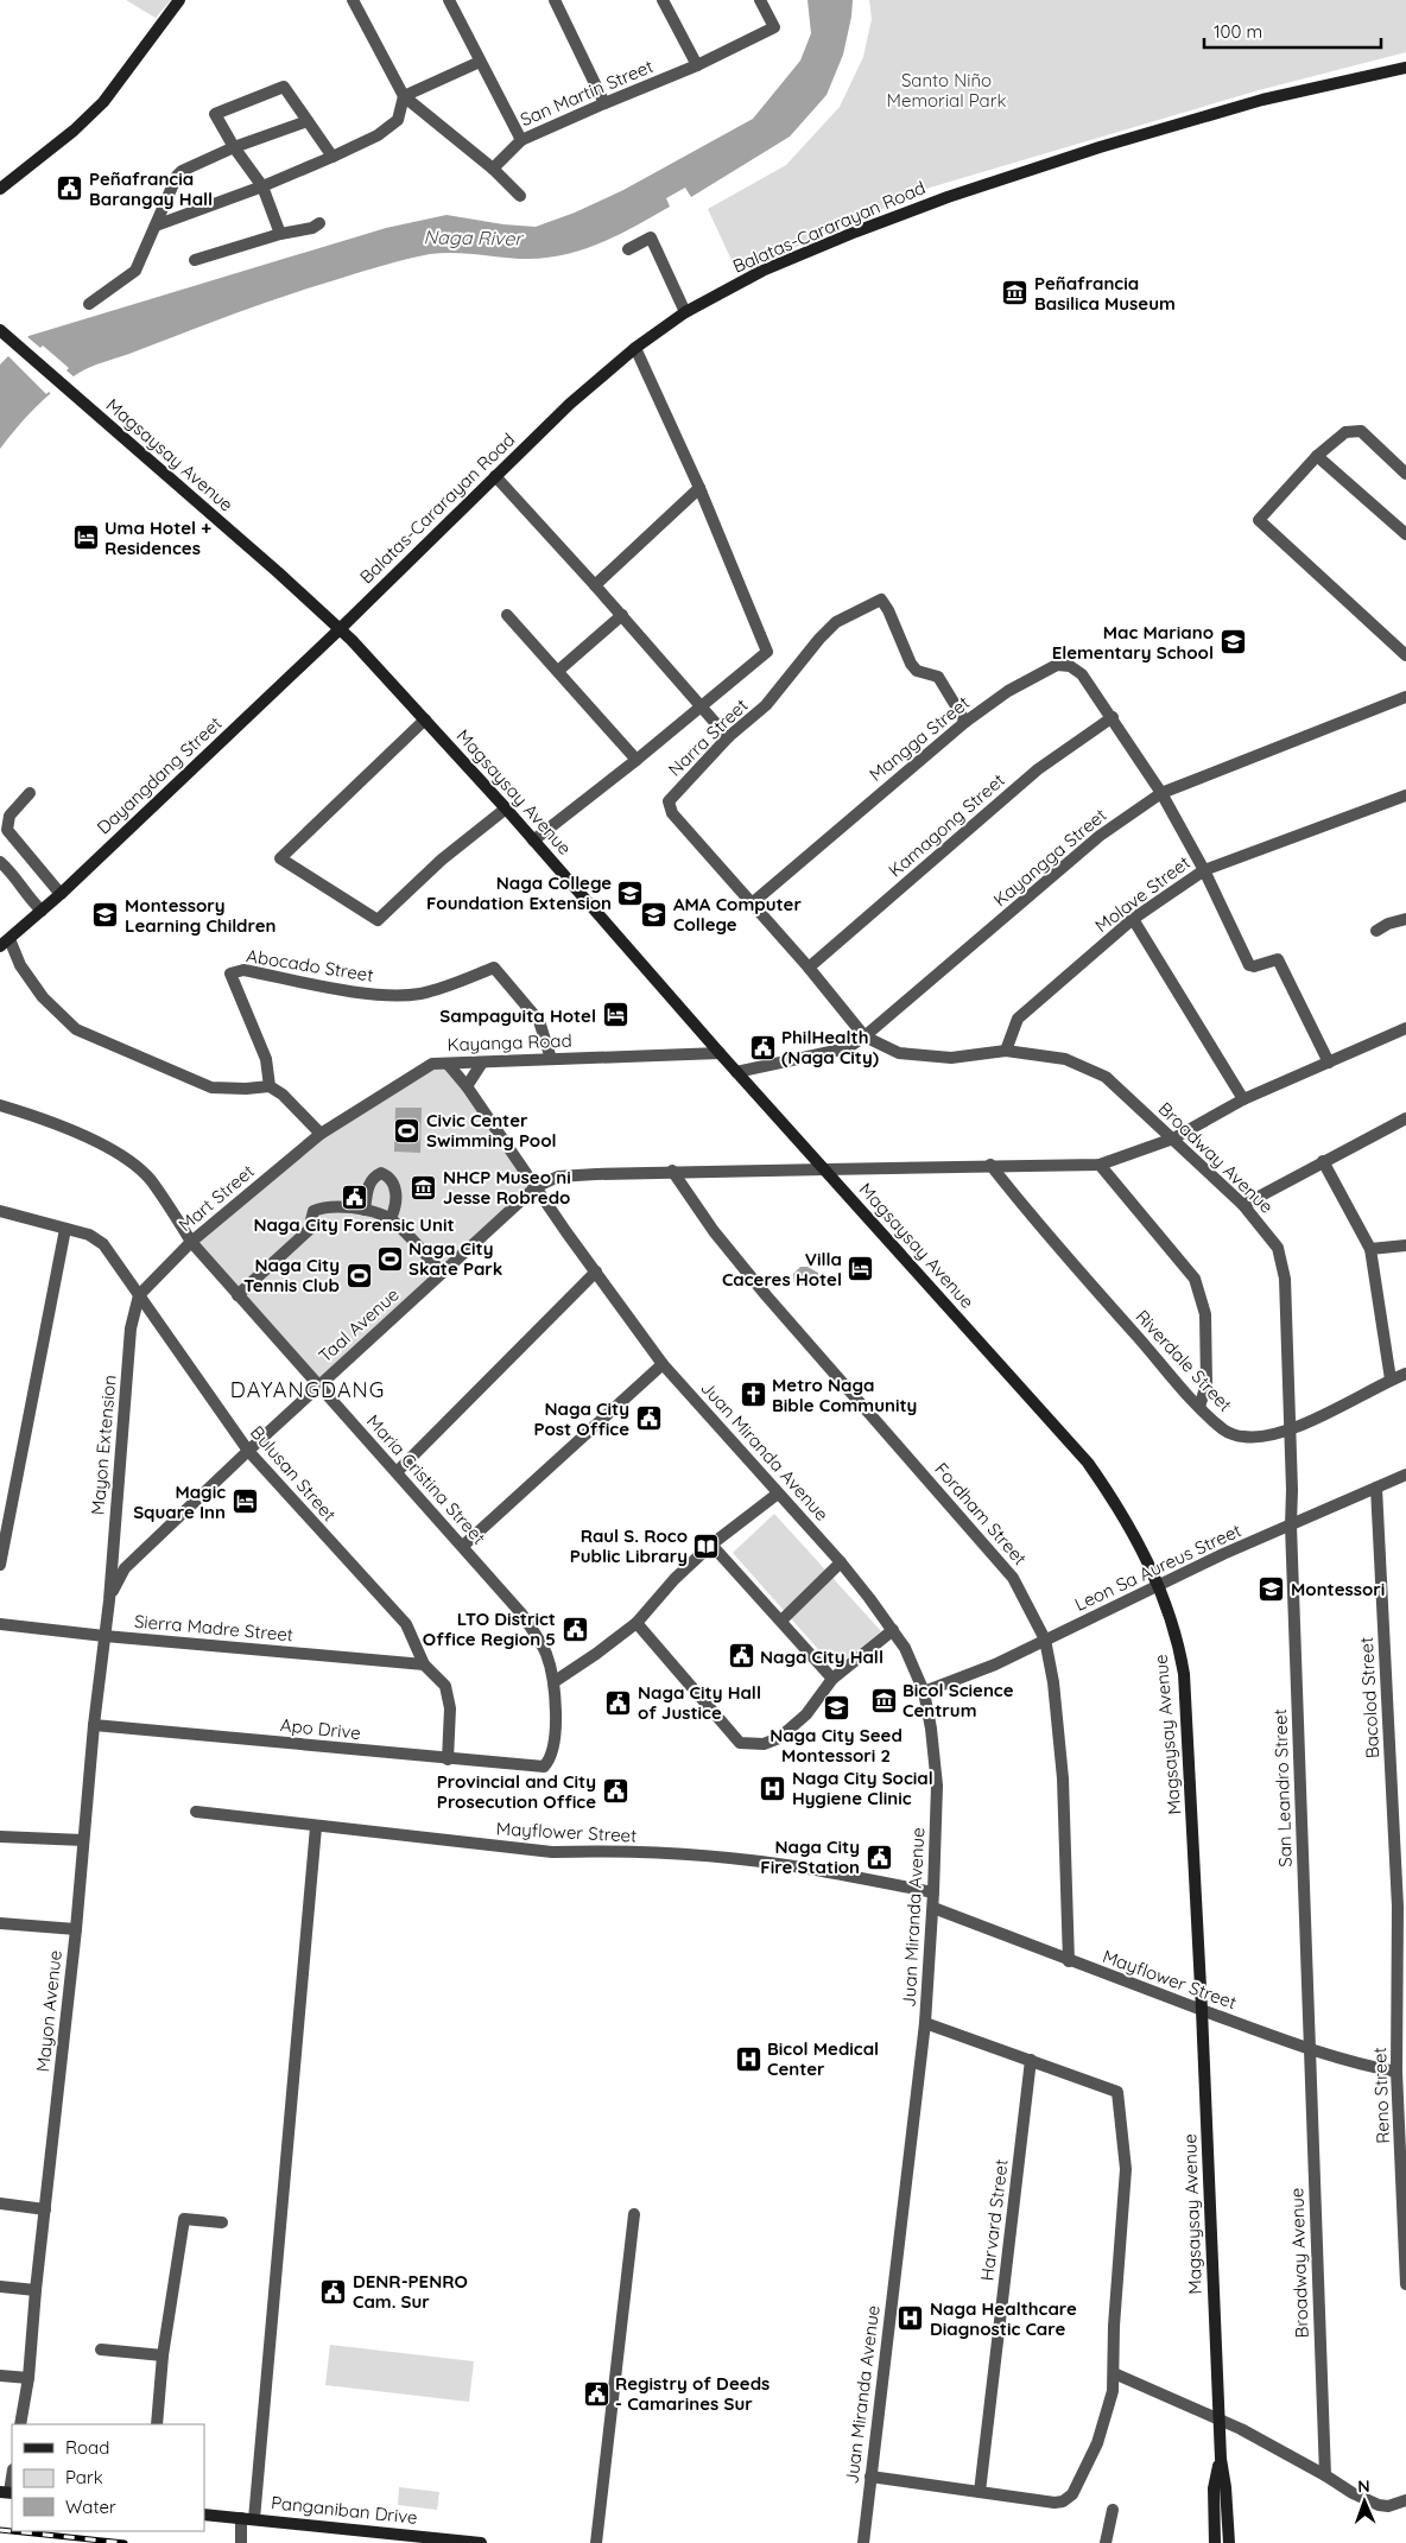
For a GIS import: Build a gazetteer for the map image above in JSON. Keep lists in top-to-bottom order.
{
  "streets": {
    "main road": [
      "Balatas-Cararayan Road",
      "Magsaysay Avenue",
      "Dayangdang Street",
      "Panganiban Drive"
    ],
    "street": [
      "San Martin Street",
      "Narra Street",
      "Mangga Street",
      "Kamagong Street",
      "Kayangga Street",
      "Molave Street",
      "Abocado Street",
      "Kayanga Road",
      "Broadway Avenue",
      "Mart Street",
      "Taal Avenue",
      "Riverdale Street",
      "Mayon Extension",
      "Juan Miranda Avenue",
      "Bulusan Street",
      "Maria Cristina Street",
      "Fordham Street",
      "Leon Sa Aureus Street",
      "Sierra Madre Street",
      "Bacolod Street",
      "Apo Drive",
      "San Leandro Street",
      "Mayflower Street",
      "Mayon Avenue",
      "Reno Street",
      "Harvard Street"
    ]
  },
  "crossings": [
    ["Balatas-Cararayan Road", "Magsaysay Avenue"],
    ["Balatas-Cararayan Road", "Dayangdang Street"],
    ["Magsaysay Avenue", "Dayangdang Street"],
    ["Magsaysay Avenue", "Kayangga Street"],
    ["Magsaysay Avenue", "Kayanga Road"],
    ["Magsaysay Avenue", "Taal Avenue"],
    ["Magsaysay Avenue", "Leon Sa Aureus Street"],
    ["Magsaysay Avenue", "Mayflower Street"],
    ["Narra Street", "Mangga Street"],
    ["Narra Street", "Kamagong Street"],
    ["Narra Street", "Kayangga Street"],
    ["Narra Street", "Broadway Avenue"],
    ["Mangga Street", "Kamagong Street"],
    ["Kayangga Street", "Broadway Avenue"],
    ["Molave Street", "Broadway Avenue"],
    ["Abocado Street", "Kayanga Road"],
    ["Kayanga Road", "Mart Street"],
    ["Kayanga Road", "Juan Miranda Avenue"],
    ["Broadway Avenue", "Taal Avenue"],
    ["Broadway Avenue", "Riverdale Street"],
    ["Broadway Avenue", "Leon Sa Aureus Street"],
    ["Broadway Avenue", "San Leandro Street"],
    ["Broadway Avenue", "Mayflower Street"],
    ["Mart Street", "Mayon Extension"],
    ["Mart Street", "Bulusan Street"],
    ["Mart Street", "Maria Cristina Street"],
    ["Taal Avenue", "Riverdale Street"],
    ["Taal Avenue", "Mayon Extension"],
    ["Taal Avenue", "Juan Miranda Avenue"],
    ["Taal Avenue", "Bulusan Street"],
    ["Taal Avenue", "Maria Cristina Street"],
    ["Taal Avenue", "Fordham Street"],
    ["Taal Avenue", "Mayon Avenue"],
    ["Mayon Extension", "Bulusan Street"],
    ["Mayon Extension", "Mayon Avenue"],
    ["Juan Miranda Avenue", "Leon Sa Aureus Street"],
    ["Juan Miranda Avenue", "Mayflower Street"],
    ["Bulusan Street", "Sierra Madre Street"],
    ["Bulusan Street", "Apo Drive"],
    ["Maria Cristina Street", "Apo Drive"],
    ["Fordham Street", "Leon Sa Aureus Street"],
    ["Fordham Street", "Mayflower Street"],
    ["Leon Sa Aureus Street", "Bacolod Street"],
    ["Leon Sa Aureus Street", "San Leandro Street"],
    ["Sierra Madre Street", "Mayon Avenue"],
    ["Bacolod Street", "Reno Street"],
    ["Apo Drive", "Mayon Avenue"],
    ["San Leandro Street", "Mayflower Street"],
    ["Mayflower Street", "Reno Street"]
  ],
  "districts": ["DAYANGDANG"],
  "water": ["Naga River"],
  "parks": ["Santo Niño Memorial Park"],
  "places": {
    "public building": [
      "Peñafrancia Barangay Hall",
      "PhilHealth (Naga City)",
      "Naga City Forensic Unit",
      "Naga City Post Office",
      "LTO District Office Region 5",
      "Naga City Hall",
      "Naga City Hall of Justice",
      "Provincial and City Prosecution Office",
      "Naga City Fire Station",
      "DENR-PENRO Cam. Sur",
      "Registry of Deeds - Camarines Sur"
    ],
    "museum": ["Peñafrancia Basilica Museum", "NHCP Museo ni Jesse Robredo", "Bicol Science Centrum"],
    "hotel": [
      "Uma Hotel + Residences",
      "Sampaguita Hotel",
      "Villa Caceres Hotel",
      "Magic Square Inn"
    ],
    "school or university": [
      "Mac Mariano Elementary School",
      "Naga College Foundation Extension",
      "AMA Computer College",
      "Montessory Learning Children",
      "Montessori",
      "Naga City Seed Montessori 2"
    ],
    "sports": ["Civic Center Swimming Pool", "Naga City Skate Park", "Naga City Tennis Club"],
    "church": ["Metro Naga Bible Community"],
    "library": ["Raul S. Roco Public Library"],
    "hospital": ["Naga City Social Hygiene Clinic", "Bicol Medical Center", "Naga Healthcare Diagnostic Care"]
  },
  "legend": ["Road", "Park", "Water"],
  "scale_bar": "100 m",
  "north": "top"
}
